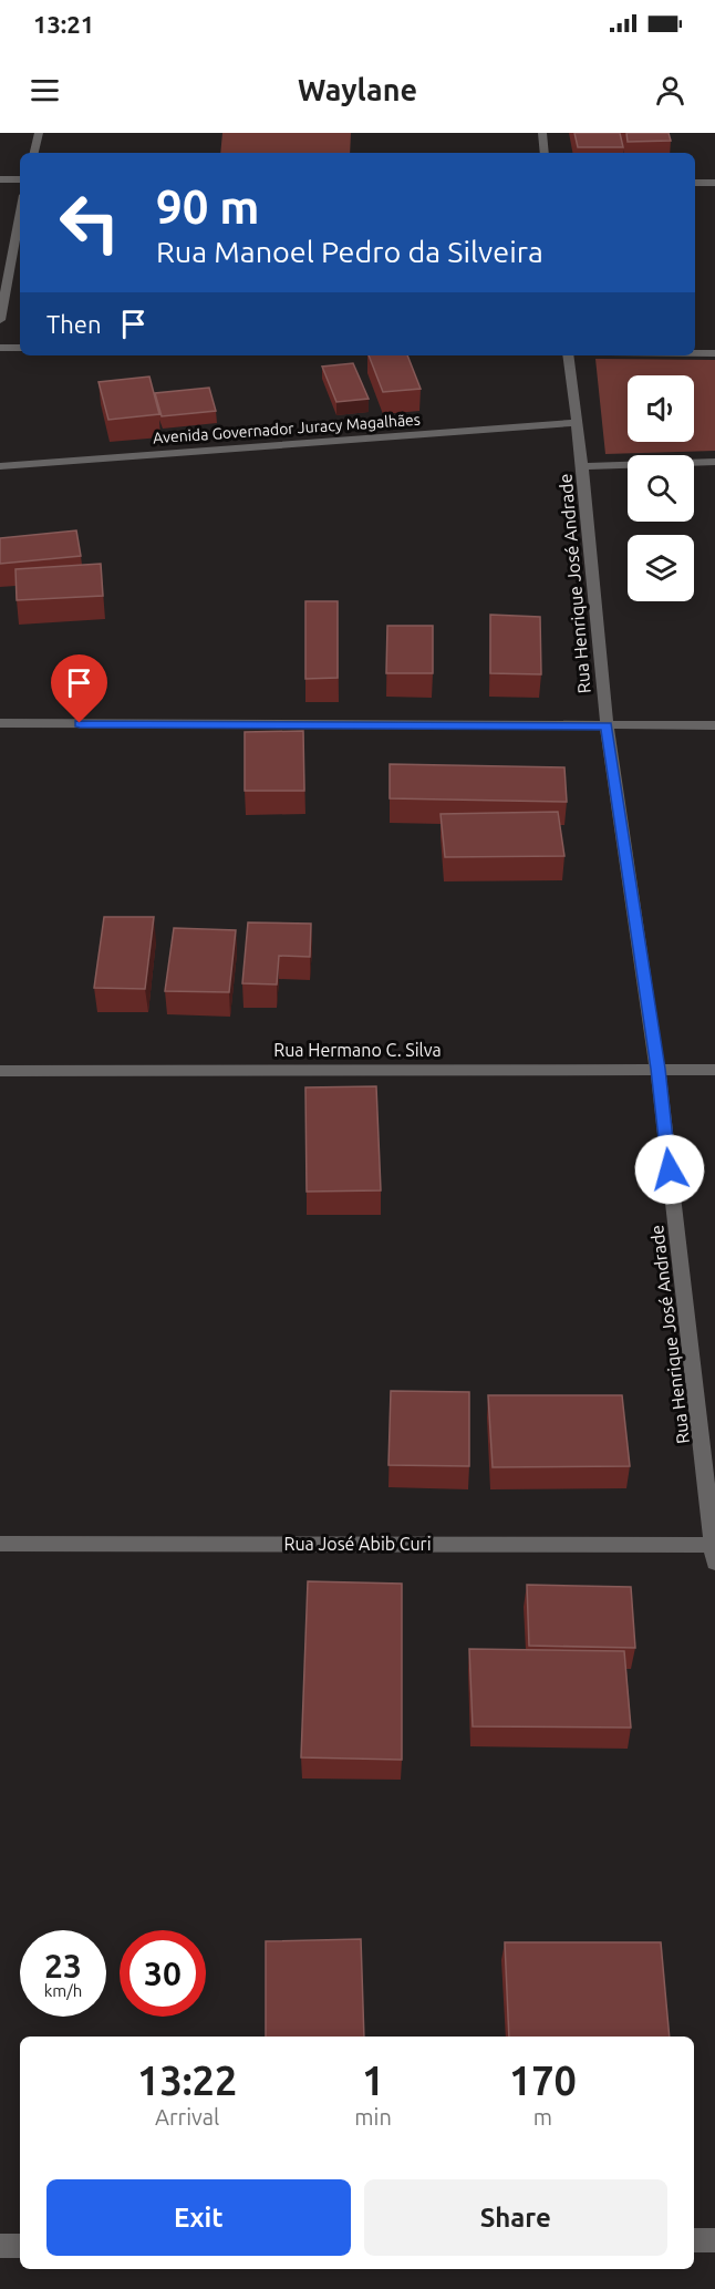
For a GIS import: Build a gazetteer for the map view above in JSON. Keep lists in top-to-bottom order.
{
  "streets": {
    "street": [
      "Avenida Governador Juracy Magalhães",
      "Rua Henrique José Andrade",
      "Rua Hermano C. Silva",
      "Rua José Abib Curi"
    ]
  },
  "crossings": [
    ["Avenida Governador Juracy Magalhães", "Rua Henrique José Andrade"],
    ["Rua Henrique José Andrade", "Rua Hermano C. Silva"],
    ["Rua Henrique José Andrade", "Rua José Abib Curi"]
  ],
  "page": {
    "status": "13:21",
    "header": "Waylane",
    "turn": ["90 m", "Rua Manoel Pedro da Silveira"],
    "then": "Then",
    "speed": "23 km/h",
    "limit": "30",
    "eta": [
      "13:22",
      "Arrival",
      "1",
      "min",
      "170",
      "m"
    ],
    "buttons": ["Exit", "Share"]
  }
}
